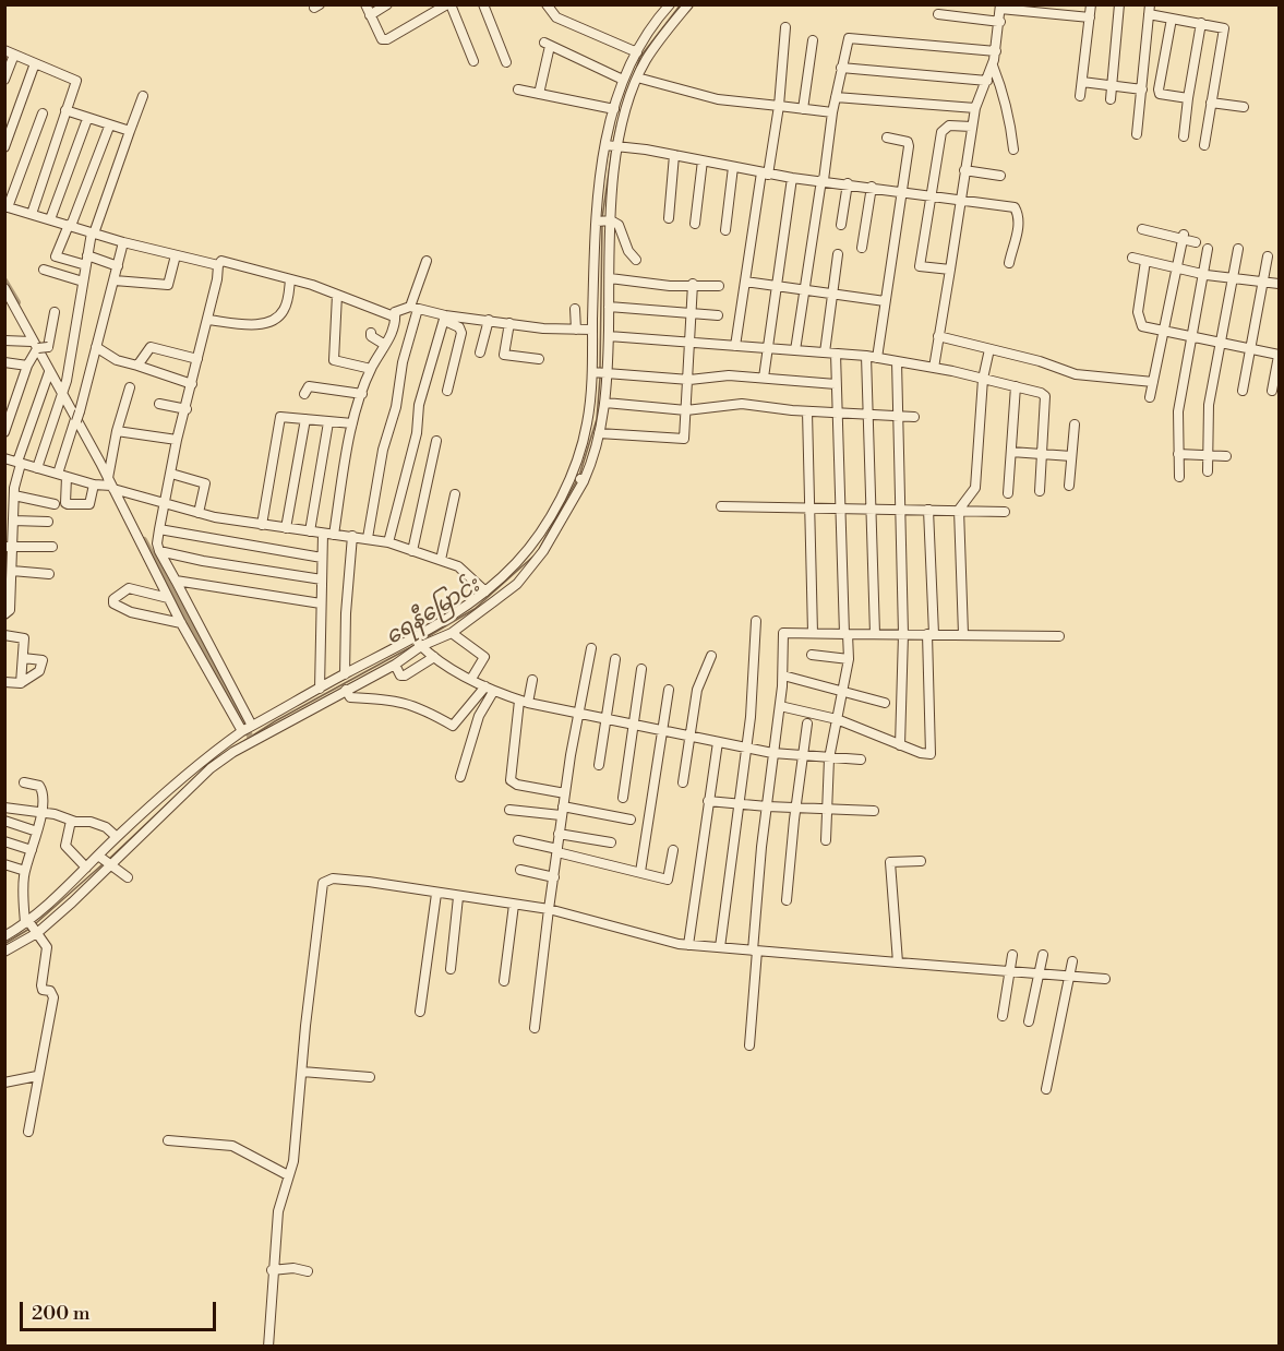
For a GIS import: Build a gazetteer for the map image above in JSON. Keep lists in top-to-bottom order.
{
  "water": ["ရေနီမြောင်း"],
  "scale_bar": "200 m"
}
